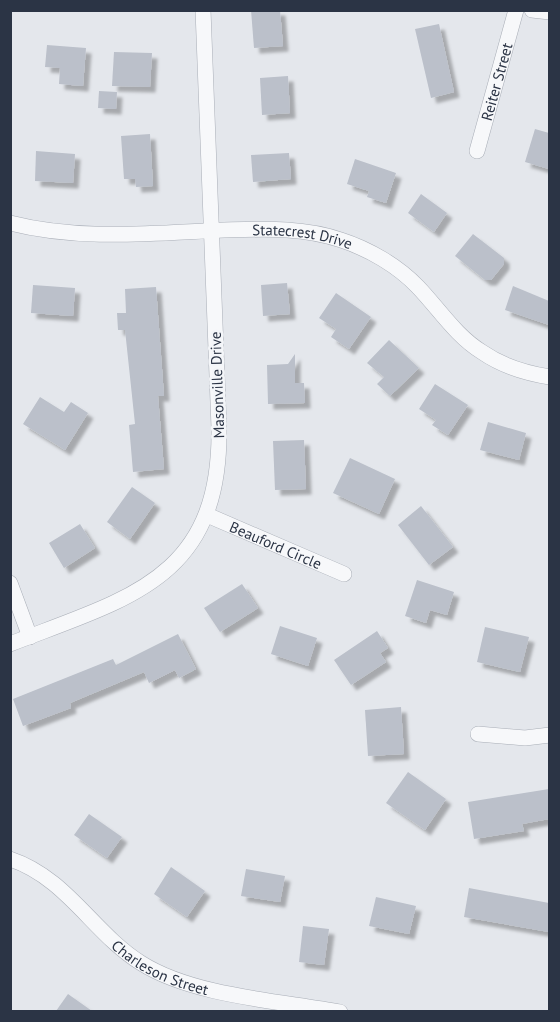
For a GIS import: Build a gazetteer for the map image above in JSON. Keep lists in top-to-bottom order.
{
  "streets": {
    "street": [
      "Reiter Street",
      "Statecrest Drive",
      "Masonville Drive",
      "Beauford Circle",
      "Charleson Street"
    ]
  },
  "crossings": [
    ["Statecrest Drive", "Masonville Drive"],
    ["Masonville Drive", "Beauford Circle"]
  ]
}
